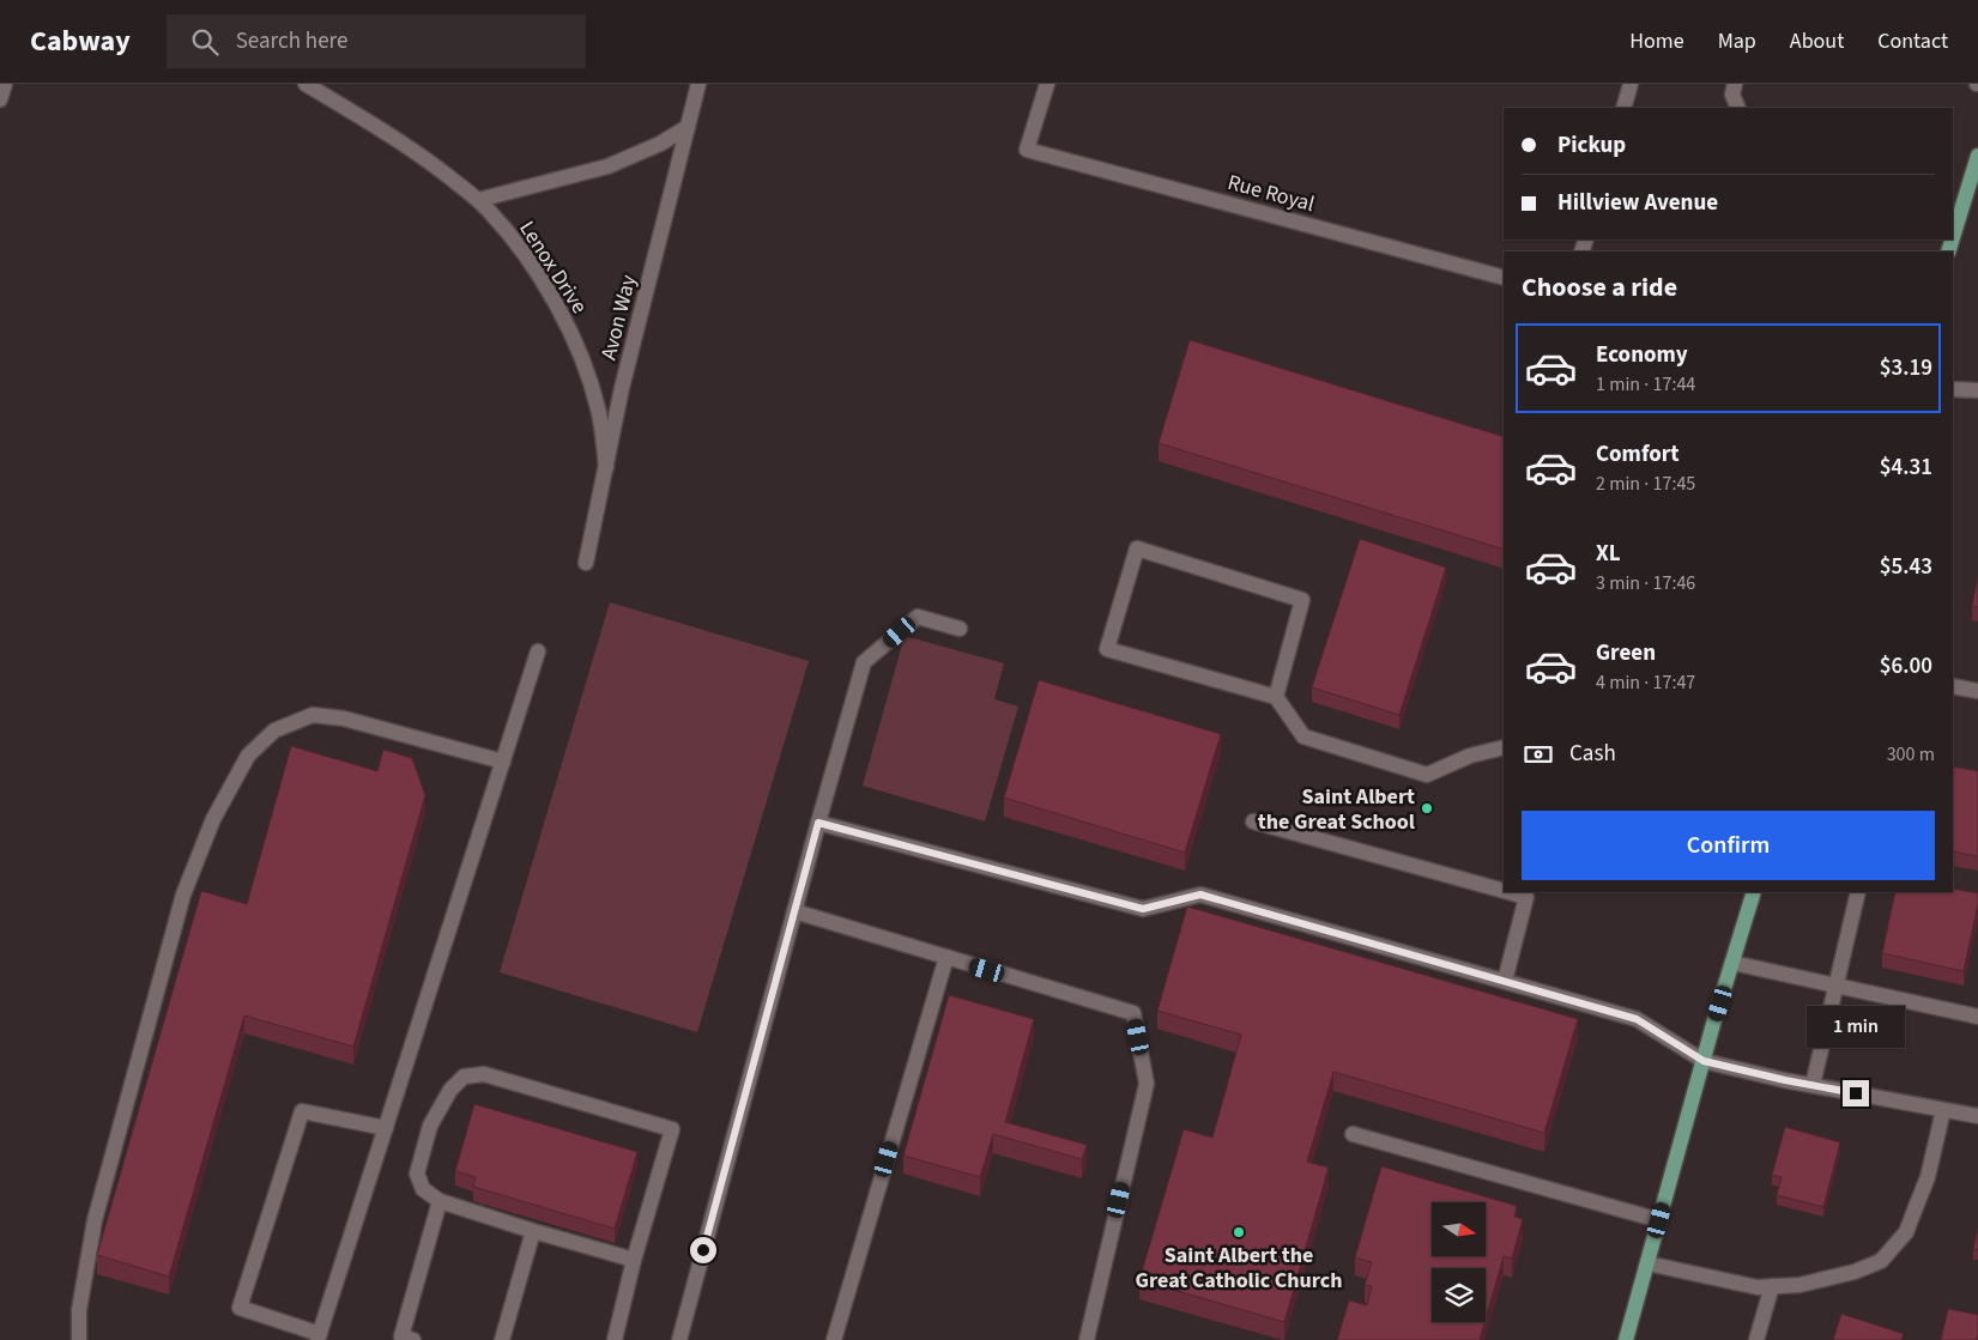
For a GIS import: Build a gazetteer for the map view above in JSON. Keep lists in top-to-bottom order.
{
  "streets": {
    "street": ["Rue Royal", "Lenox Drive", "Avon Way"]
  },
  "crossings": [
    ["Lenox Drive", "Avon Way"]
  ],
  "places": ["Saint Albert the Great School", "Saint Albert the Great Catholic Church"],
  "north": "right",
  "page": {
    "header": "Cabway",
    "search": "Search here",
    "nav": [
      "Home",
      "Map",
      "About",
      "Contact"
    ],
    "banner": ["Pickup", "Hillview Avenue"],
    "heading": "Choose a ride",
    "list": [
      {
        "name": "Economy",
        "note": "1 min · 17:44",
        "value": "$3.19"
      },
      {
        "name": "Comfort",
        "note": "2 min · 17:45",
        "value": "$4.31"
      },
      {
        "name": "XL",
        "note": "3 min · 17:46",
        "value": "$5.43"
      },
      {
        "name": "Green",
        "note": "4 min · 17:47",
        "value": "$6.00"
      }
    ],
    "pay": ["Cash", "300 m"],
    "buttons": "Confirm",
    "bubble": "1 min"
  }
}
